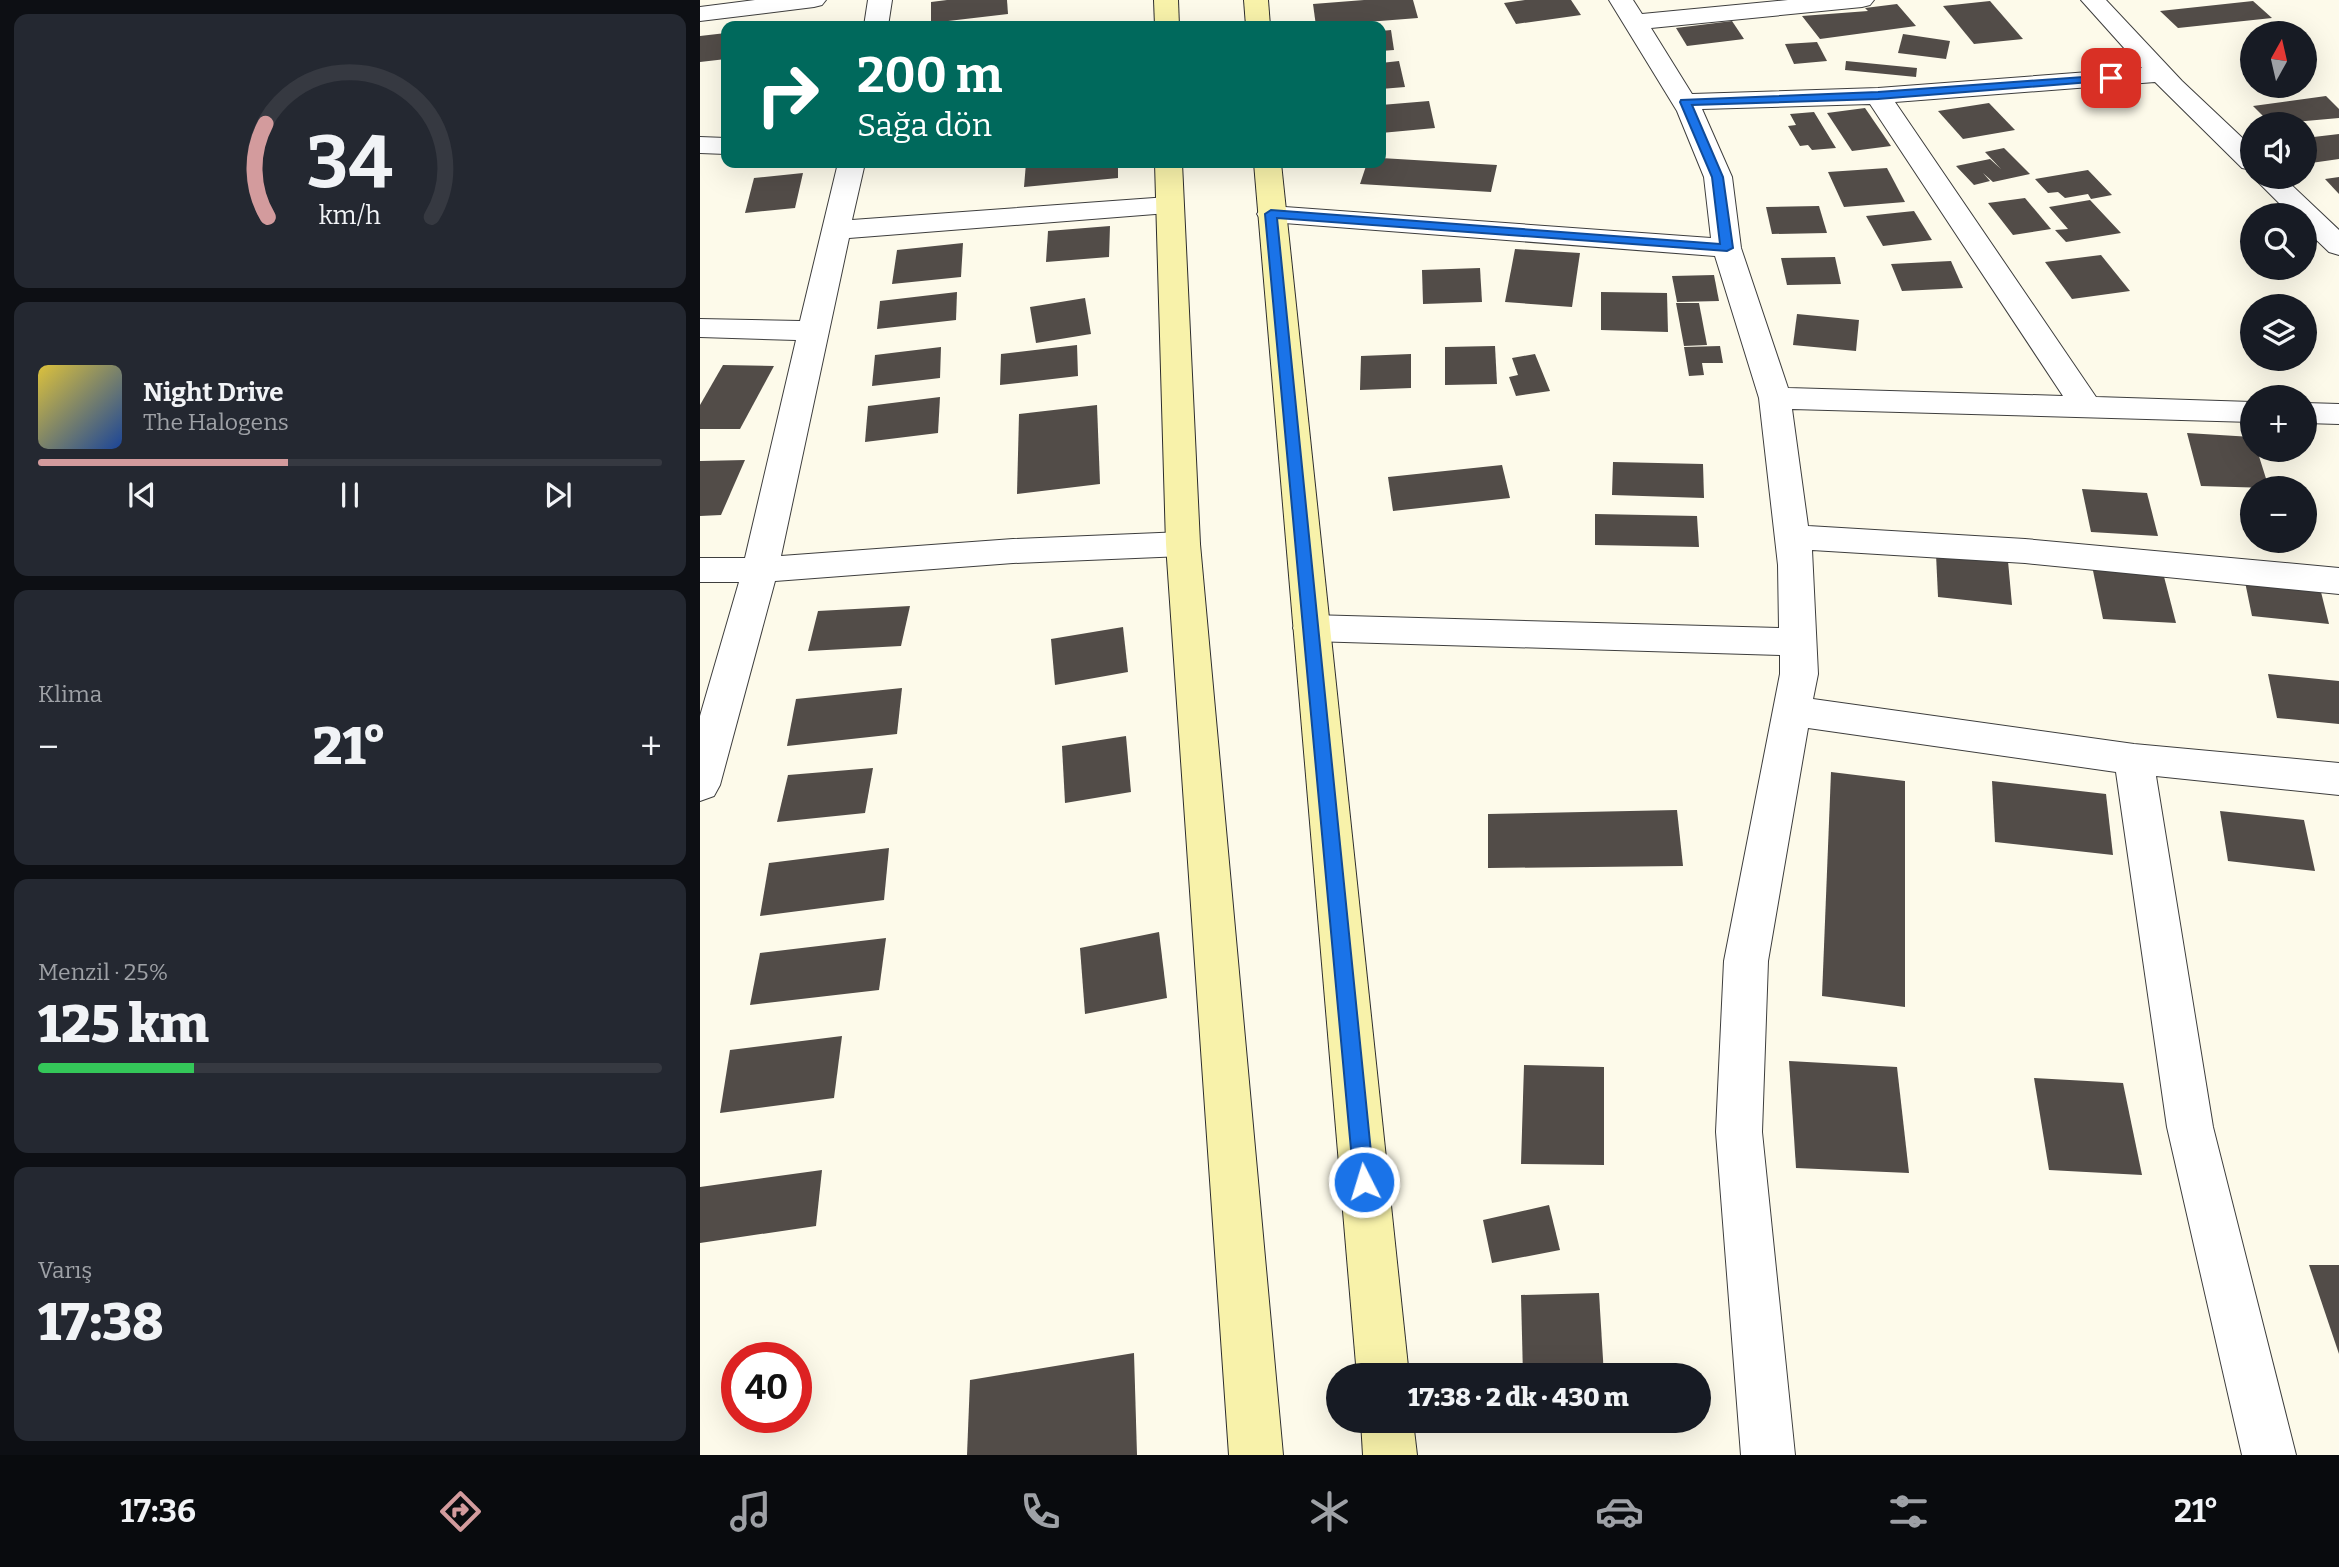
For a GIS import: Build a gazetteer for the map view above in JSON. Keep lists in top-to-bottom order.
{
  "north": "top",
  "page": {
    "map_buttons": ["+", "−"],
    "turn": ["200 m", "Sağa dön"],
    "song": ["Night Drive", "The Halogens"],
    "tile": [
      "Klima",
      ["Menzil · 25%", "125 km"],
      ["Varış", "17:38"]
    ],
    "heat": ["−", "21°", "+"],
    "limit": "40",
    "trip": "17:38 · 2 dk · 430 m",
    "tabs": ["17:36", "21°"],
    "gauge": ["34", "km/h"]
  }
}
